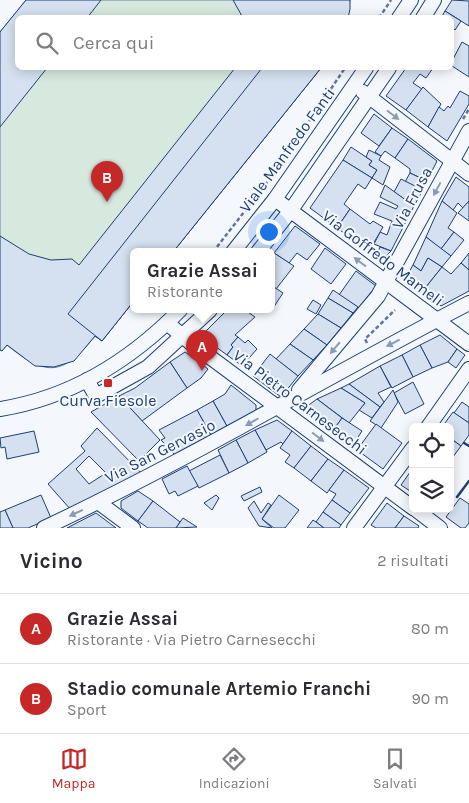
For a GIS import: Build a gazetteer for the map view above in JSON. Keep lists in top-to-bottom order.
{
  "streets": {
    "street": [
      "Viale Manfredo Fanti",
      "Via Frusa",
      "Via Goffredo Mameli",
      "Via Pietro Carnesecchi",
      "Via San Gervasio"
    ]
  },
  "crossings": [
    ["Viale Manfredo Fanti", "Via Goffredo Mameli"],
    ["Via Frusa", "Via Goffredo Mameli"],
    ["Via Frusa", "Via San Gervasio"],
    ["Via Goffredo Mameli", "Via San Gervasio"],
    ["Via Pietro Carnesecchi", "Via San Gervasio"]
  ],
  "one_way": ["Via Goffredo Mameli", "Via Pietro Carnesecchi"],
  "places": {
    "transit": ["Curva Fiesole"]
  },
  "page": {
    "search": "Cerca qui",
    "pins": ["B", "A"],
    "popup": ["Grazie Assai", "Ristorante"],
    "heading": ["Vicino", "2 risultati"],
    "list": [
      {
        "mark": "A",
        "name": "Grazie Assai",
        "note": "Ristorante · Via Pietro Carnesecchi",
        "value": "80 m"
      },
      {
        "mark": "B",
        "name": "Stadio comunale Artemio Franchi",
        "note": "Sport",
        "value": "90 m"
      }
    ],
    "nav": ["Mappa", "Indicazioni", "Salvati"]
  }
}
